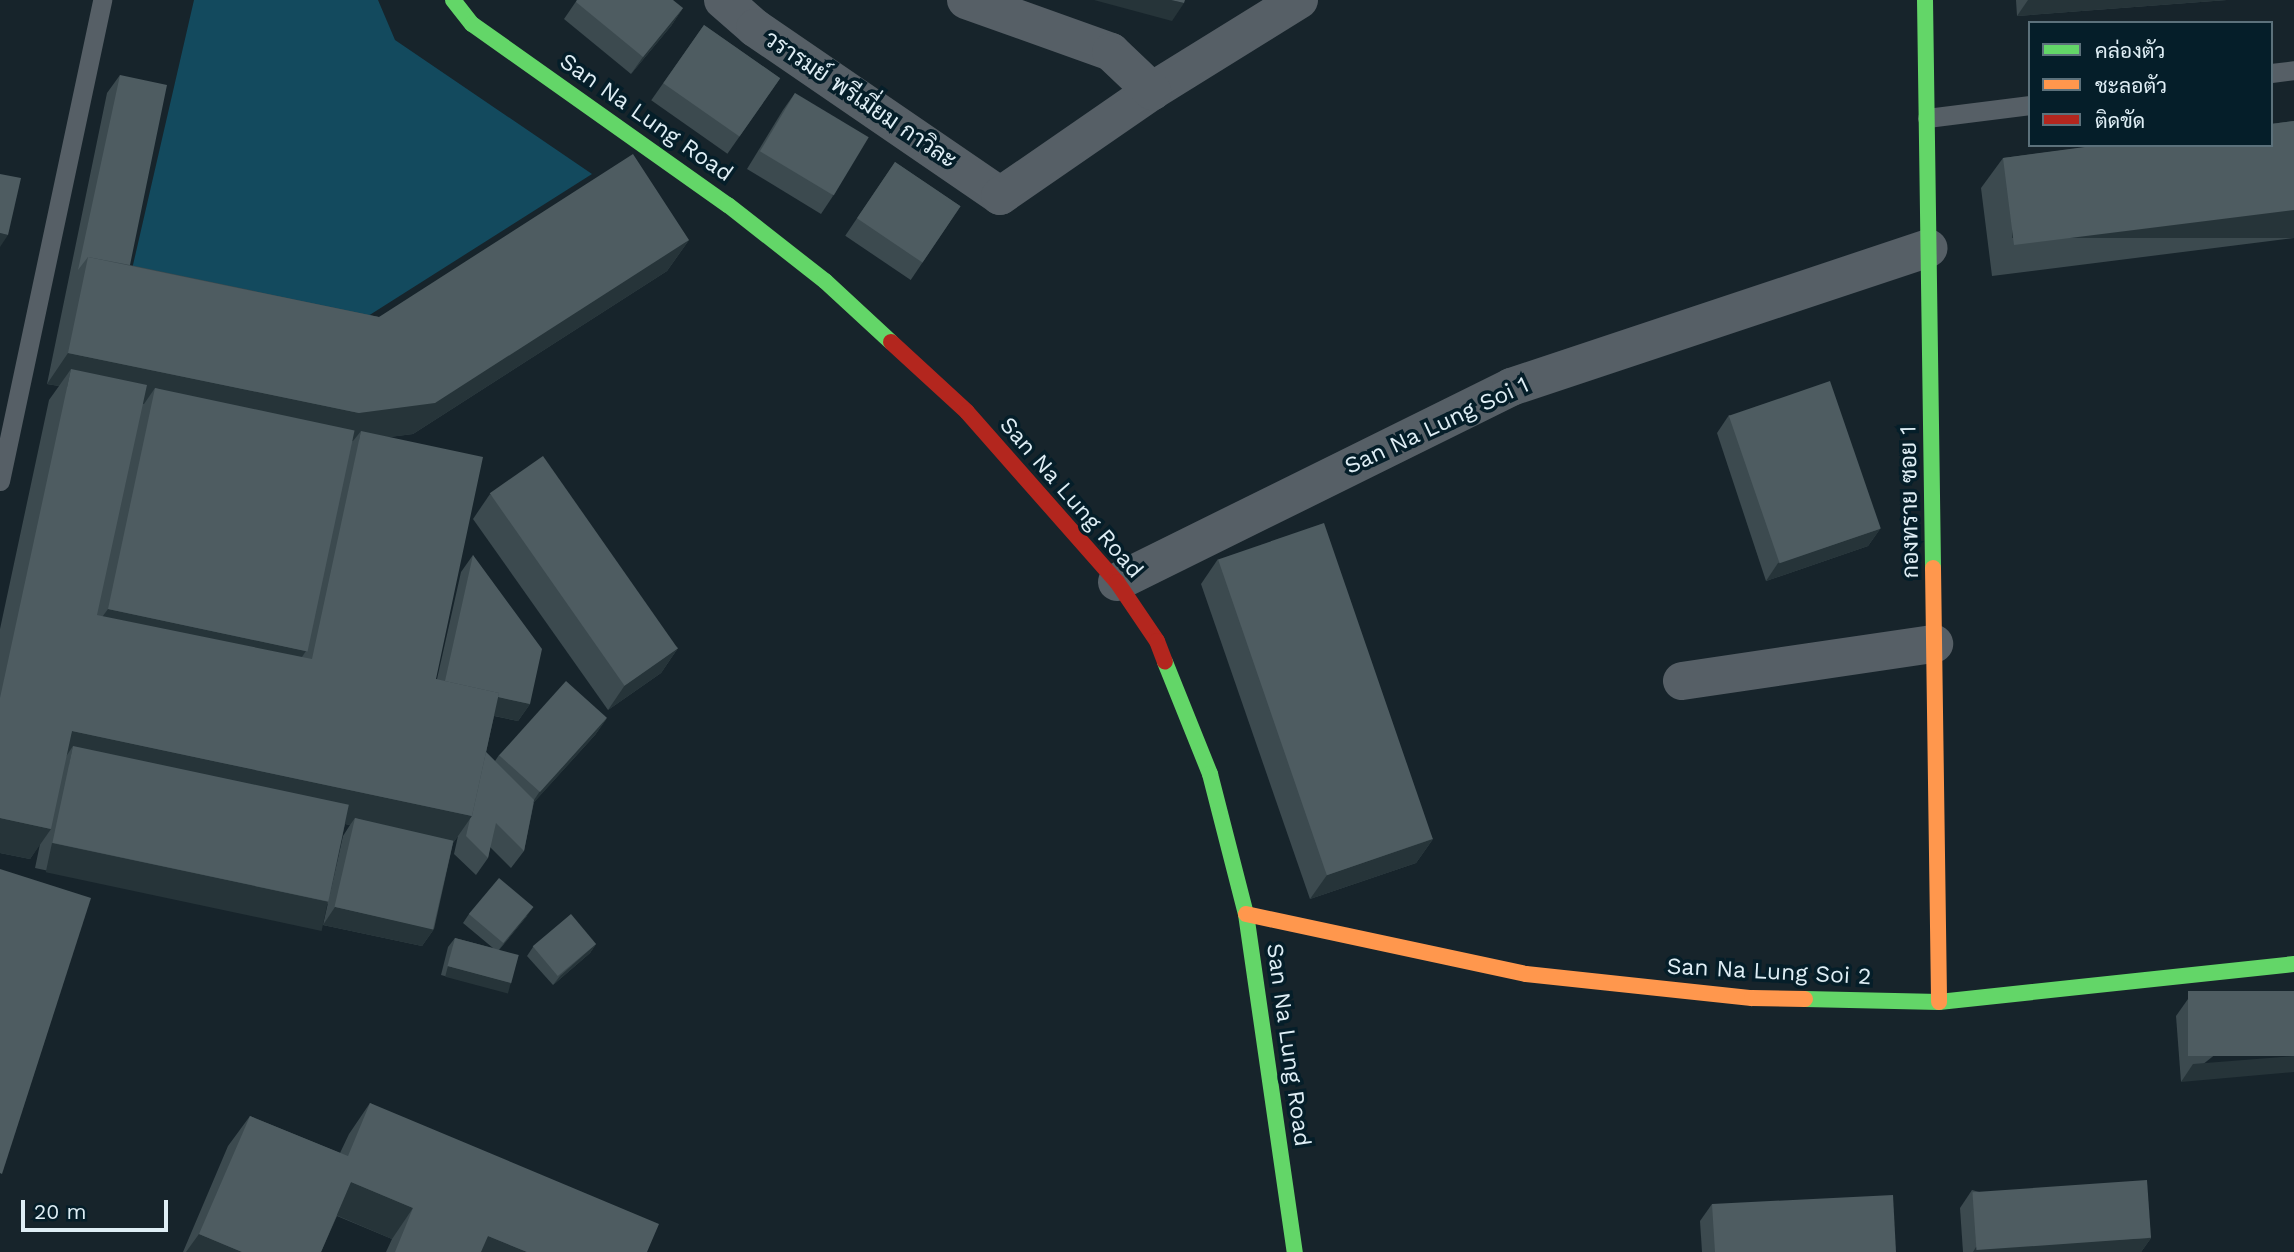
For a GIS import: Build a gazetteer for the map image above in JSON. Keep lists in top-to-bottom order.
{
  "streets": {
    "street": [
      "วรารมย์ พรีเมี่ยม กาวิละ",
      "San Na Lung Road",
      "San Na Lung Soi 1",
      "กองทราย ซอย 1",
      "San Na Lung Soi 2"
    ]
  },
  "crossings": [
    ["San Na Lung Road", "San Na Lung Soi 1"],
    ["San Na Lung Road", "San Na Lung Soi 2"],
    ["San Na Lung Soi 1", "กองทราย ซอย 1"],
    ["กองทราย ซอย 1", "San Na Lung Soi 2"]
  ],
  "legend": ["คล่องตัว", "ชะลอตัว", "ติดขัด"],
  "scale_bar": "20 m"
}
